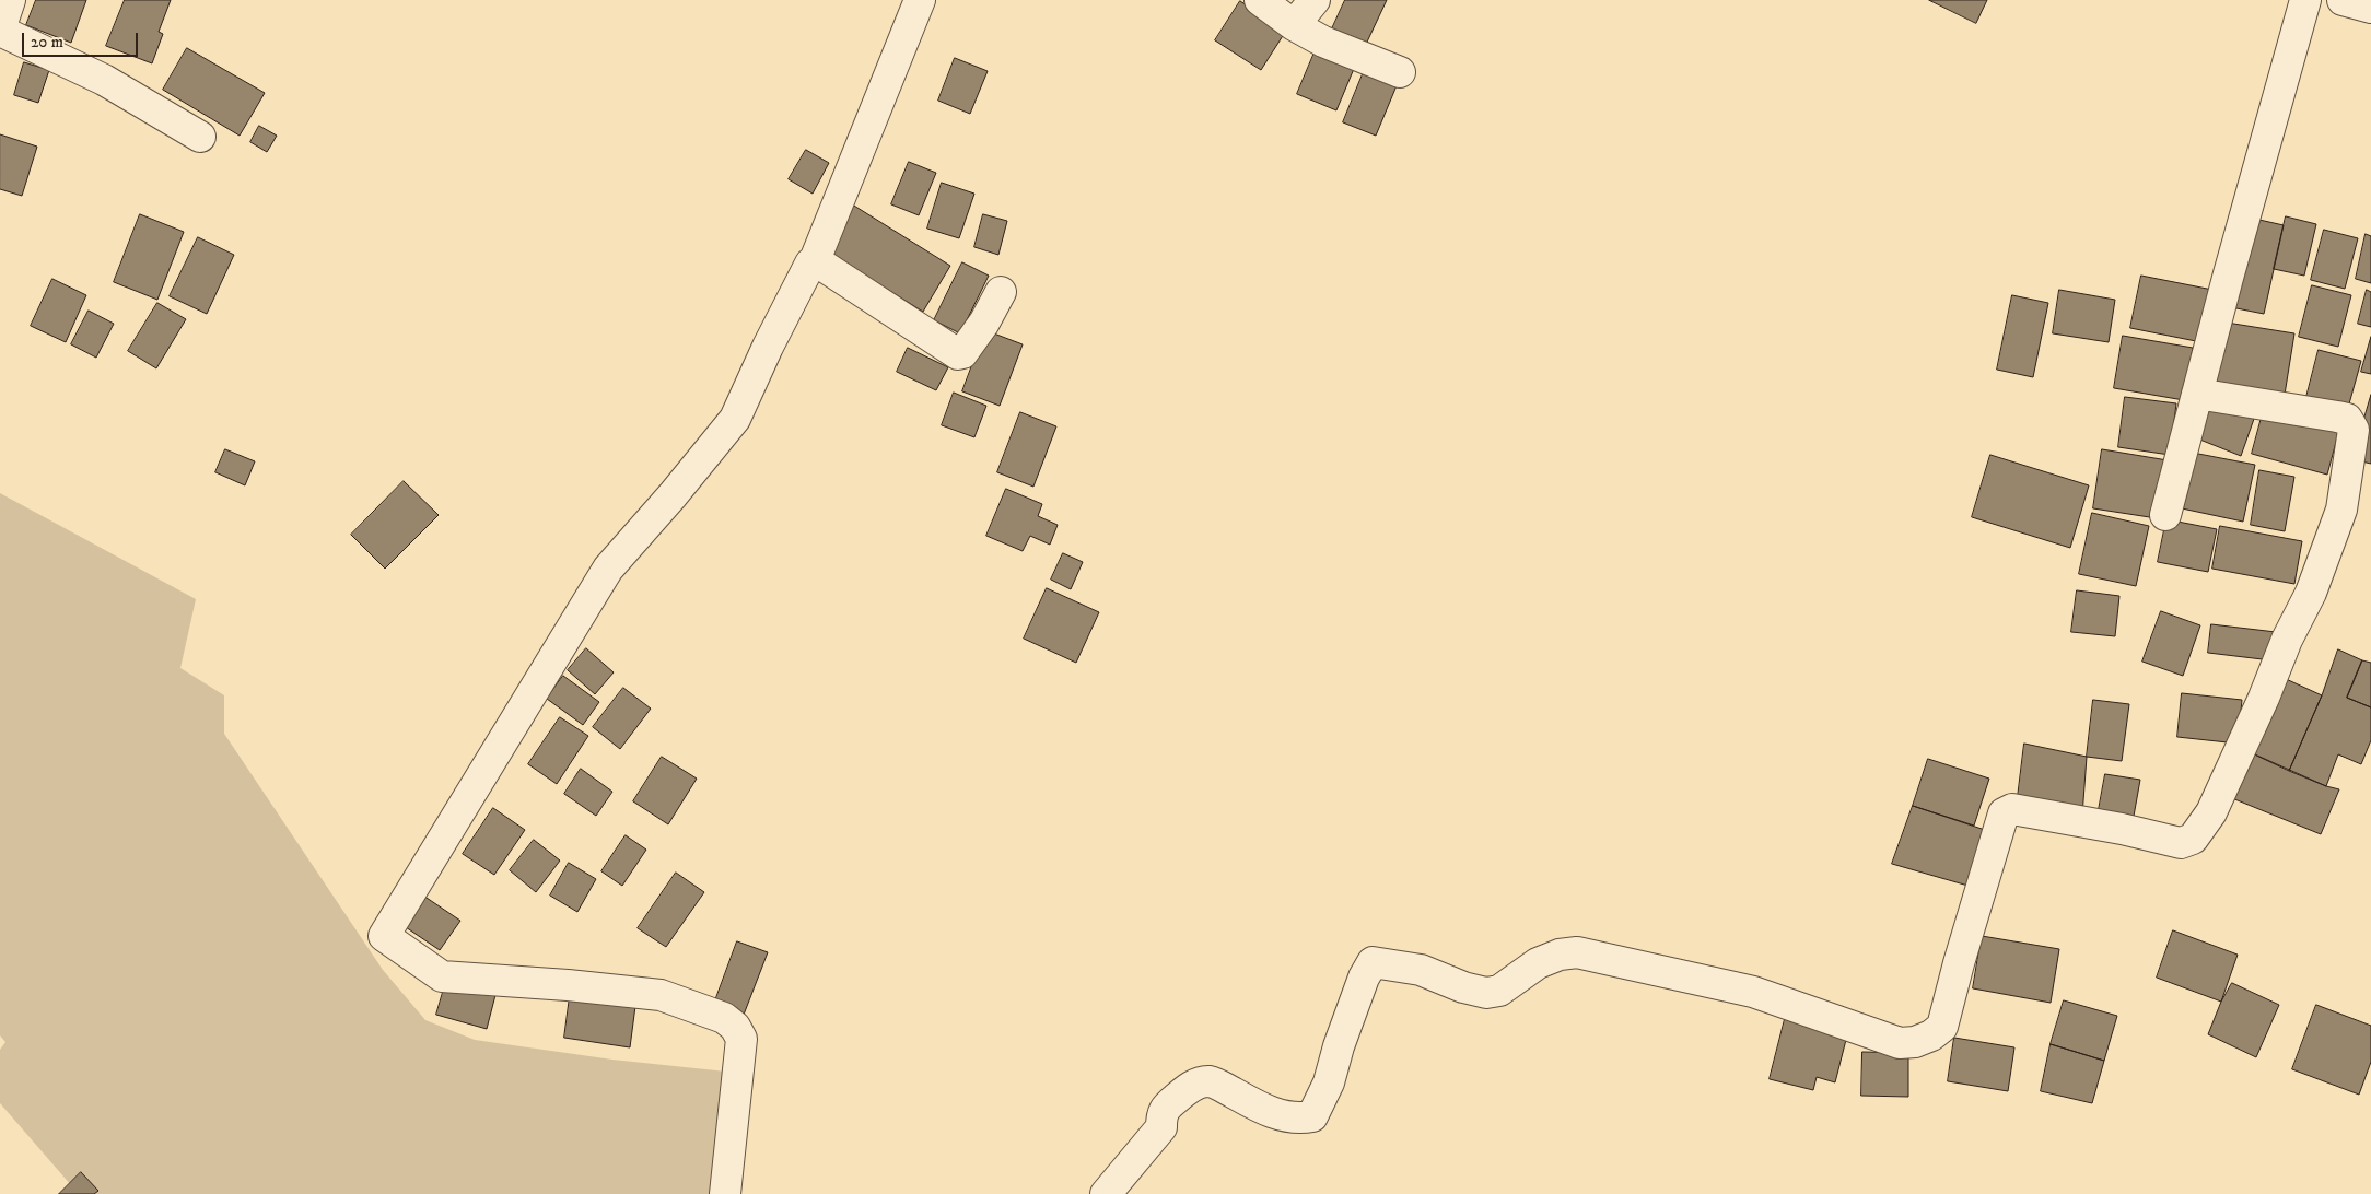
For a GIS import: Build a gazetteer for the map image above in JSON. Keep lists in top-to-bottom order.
{
  "scale_bar": "20 m"
}
